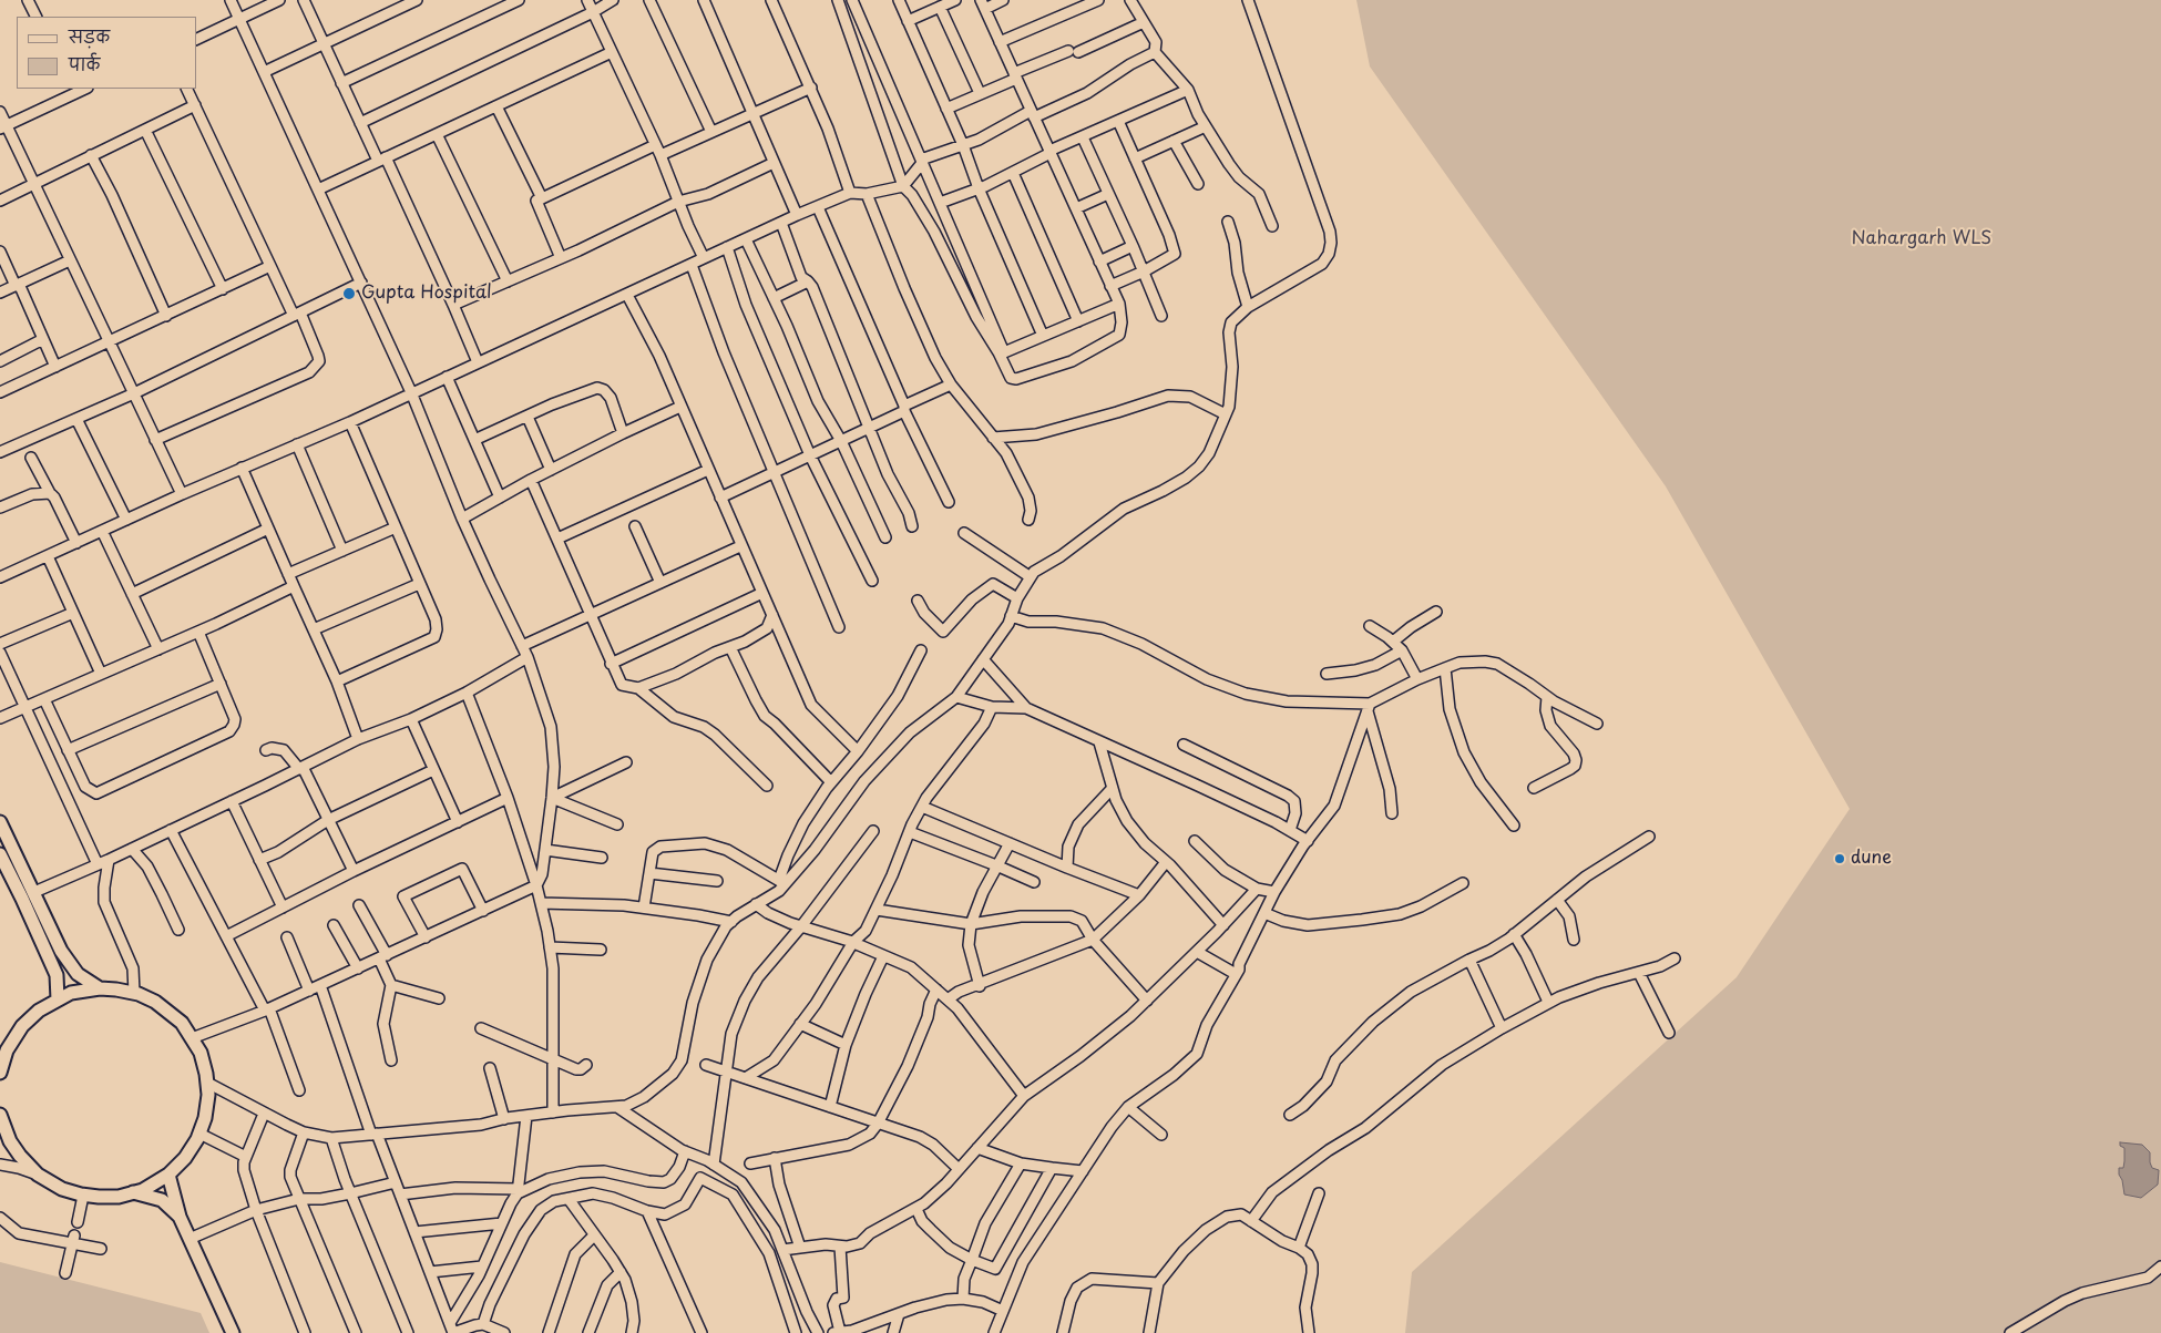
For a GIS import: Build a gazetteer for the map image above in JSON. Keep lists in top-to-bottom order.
{
  "parks": ["Nahargarh WLS"],
  "places": ["Gupta Hospital", "dune"],
  "legend": ["सड़क", "पार्क"]
}
